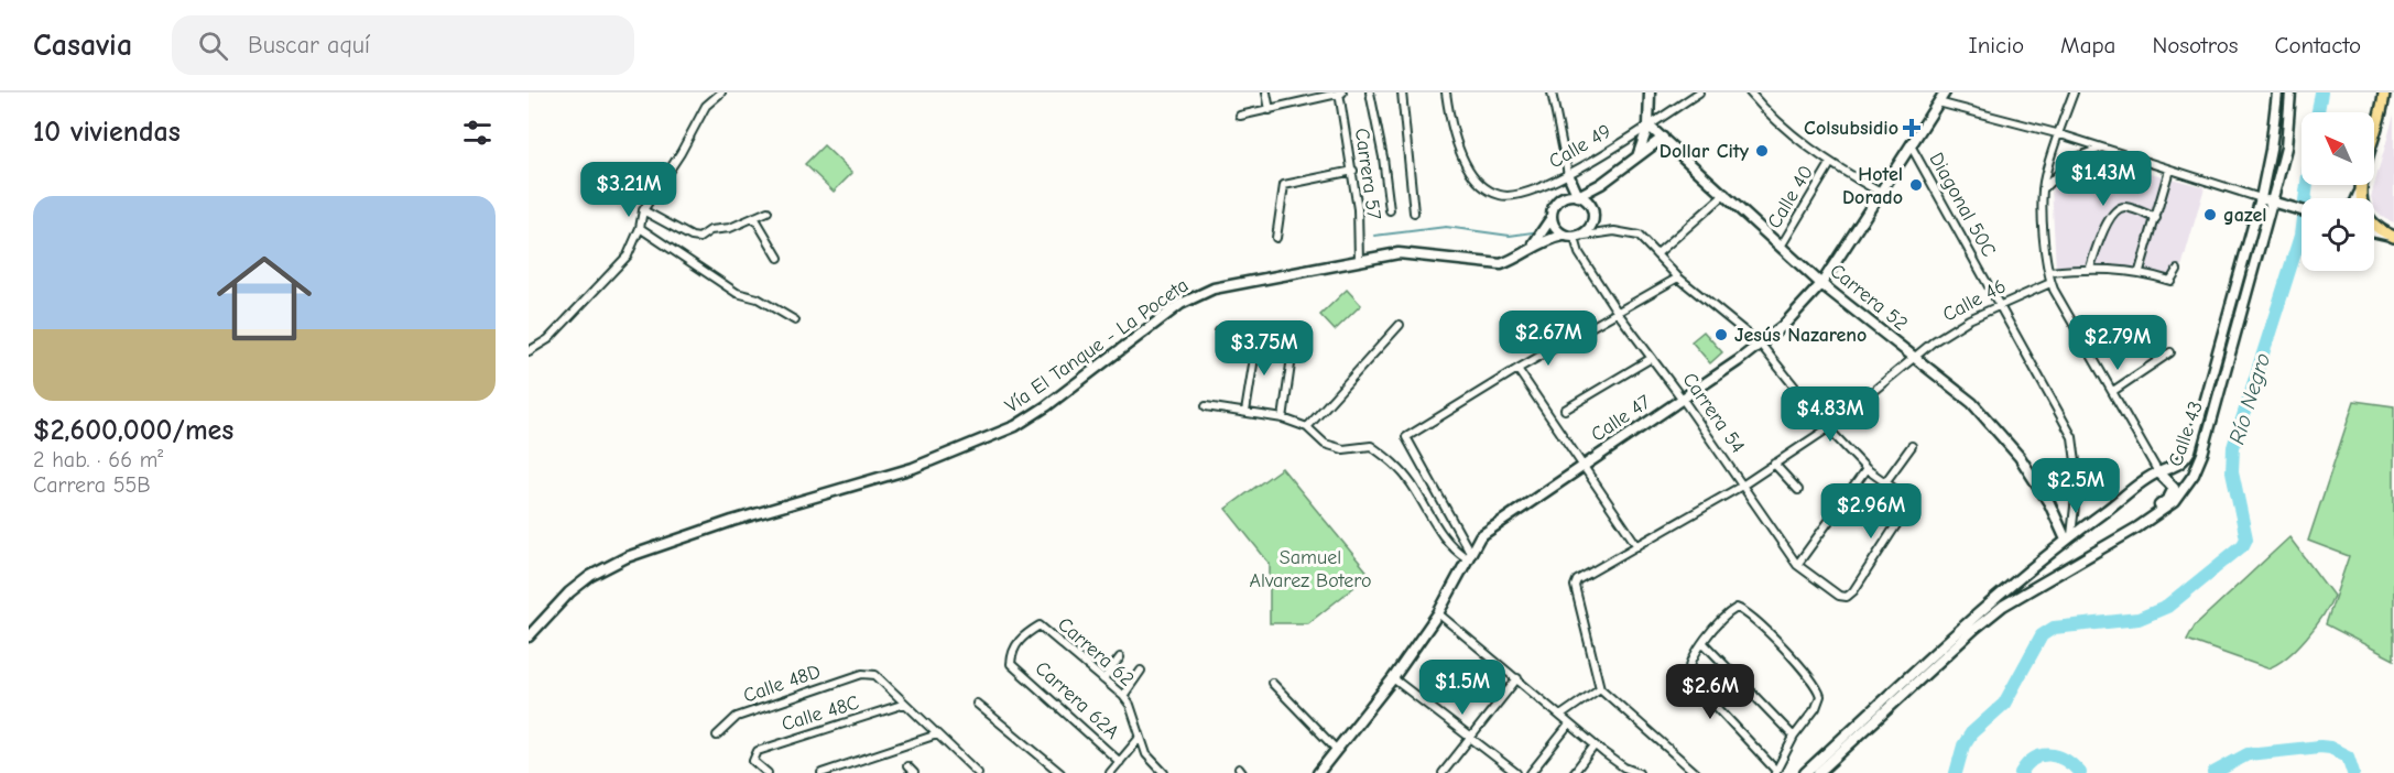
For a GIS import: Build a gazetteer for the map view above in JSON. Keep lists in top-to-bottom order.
{
  "streets": {
    "street": [
      "Calle 49",
      "Carrera 57",
      "Calle 40",
      "Diagonal 50C",
      "Carrera 52",
      "Calle 46",
      "Vía El Tanque - La Poceta",
      "Carrera 54",
      "Calle 47",
      "Calle 43",
      "Carrera 62",
      "Calle 48D",
      "Carrera 62A",
      "Calle 48C"
    ]
  },
  "crossings": [
    ["Calle 49", "Carrera 52"],
    ["Carrera 57", "Vía El Tanque - La Poceta"],
    ["Calle 40", "Carrera 52"],
    ["Diagonal 50C", "Carrera 52"],
    ["Diagonal 50C", "Calle 46"],
    ["Diagonal 50C", "Calle 47"],
    ["Diagonal 50C", "Calle 43"],
    ["Carrera 52", "Calle 46"],
    ["Carrera 52", "Calle 47"],
    ["Carrera 52", "Calle 43"],
    ["Calle 46", "Carrera 54"],
    ["Vía El Tanque - La Poceta", "Carrera 54"],
    ["Carrera 54", "Calle 47"],
    ["Carrera 62", "Carrera 62A"],
    ["Calle 48D", "Calle 48C"]
  ],
  "water": ["Río Negro"],
  "parks": ["Samuel Alvarez Botero"],
  "places": {
    "health": ["Colsubsidio"],
    "other": [
      "Dollar City",
      "Hotel Dorado",
      "gazel",
      "Jesús Nazareno"
    ]
  },
  "north": "top left",
  "page": {
    "header": "Casavia",
    "search": "Buscar aquí",
    "nav": [
      "Inicio",
      "Mapa",
      "Nosotros",
      "Contacto"
    ],
    "heading": "10 viviendas",
    "price": [
      "$1.43M",
      "$3.21M",
      "$2.67M",
      "$2.79M",
      "$3.75M",
      "$4.83M",
      "$2.5M",
      "$2.96M",
      "$1.5M",
      "$2.6M"
    ],
    "list": [
      {
        "name": "$2,600,000/mes",
        "note": "2 hab. · 66 m² · Carrera 55B"
      }
    ]
  }
}
